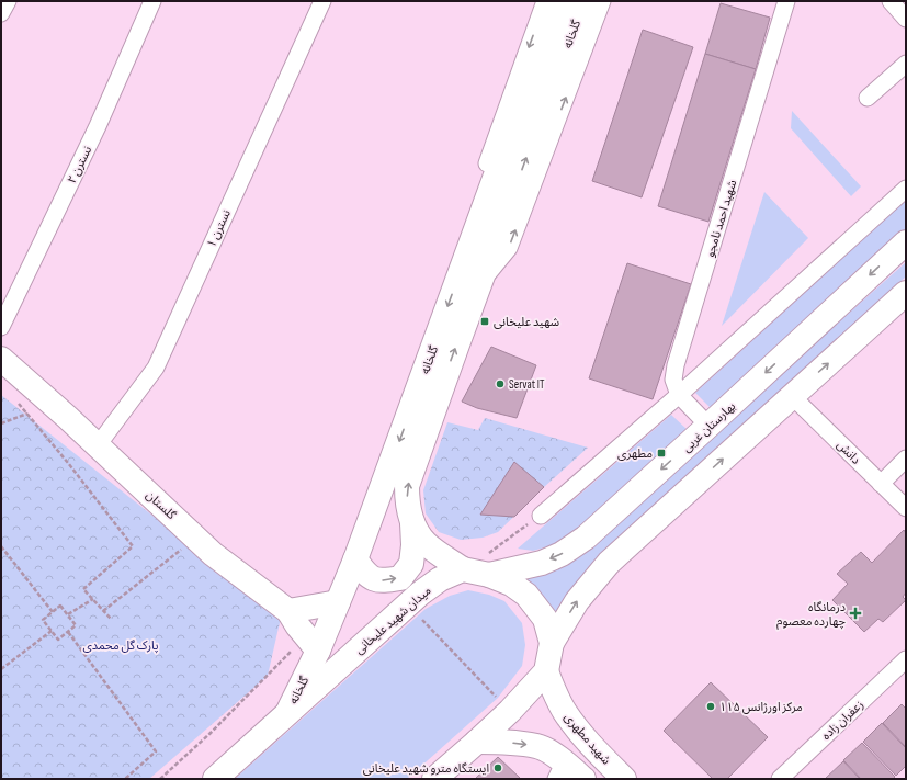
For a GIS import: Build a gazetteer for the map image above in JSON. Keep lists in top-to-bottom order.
{
  "streets": {
    "main road": [
      "گلخانه",
      "بهارستان غربی",
      "گلستان",
      "میدان شهید علیخانی",
      "شهید مطهری"
    ],
    "street": [
      "نسترن ۲",
      "شهید احمد نامجو",
      "نسترن ۱",
      "دانش",
      "زعفران زاده"
    ]
  },
  "crossings": [
    ["گلخانه", "گلستان"],
    ["گلخانه", "میدان شهید علیخانی"],
    ["نسترن ۱", "گلستان"]
  ],
  "parks": ["پارک گل محمدی"],
  "places": {
    "transit": ["شهید علیخانی", "مطهری"],
    "other": ["Servat IT", "مرکز اورژانس ۱۱۵", "ایستگاه مترو شهید علیخانی"],
    "health": ["درمانگاه چهارده معصوم"]
  }
}
